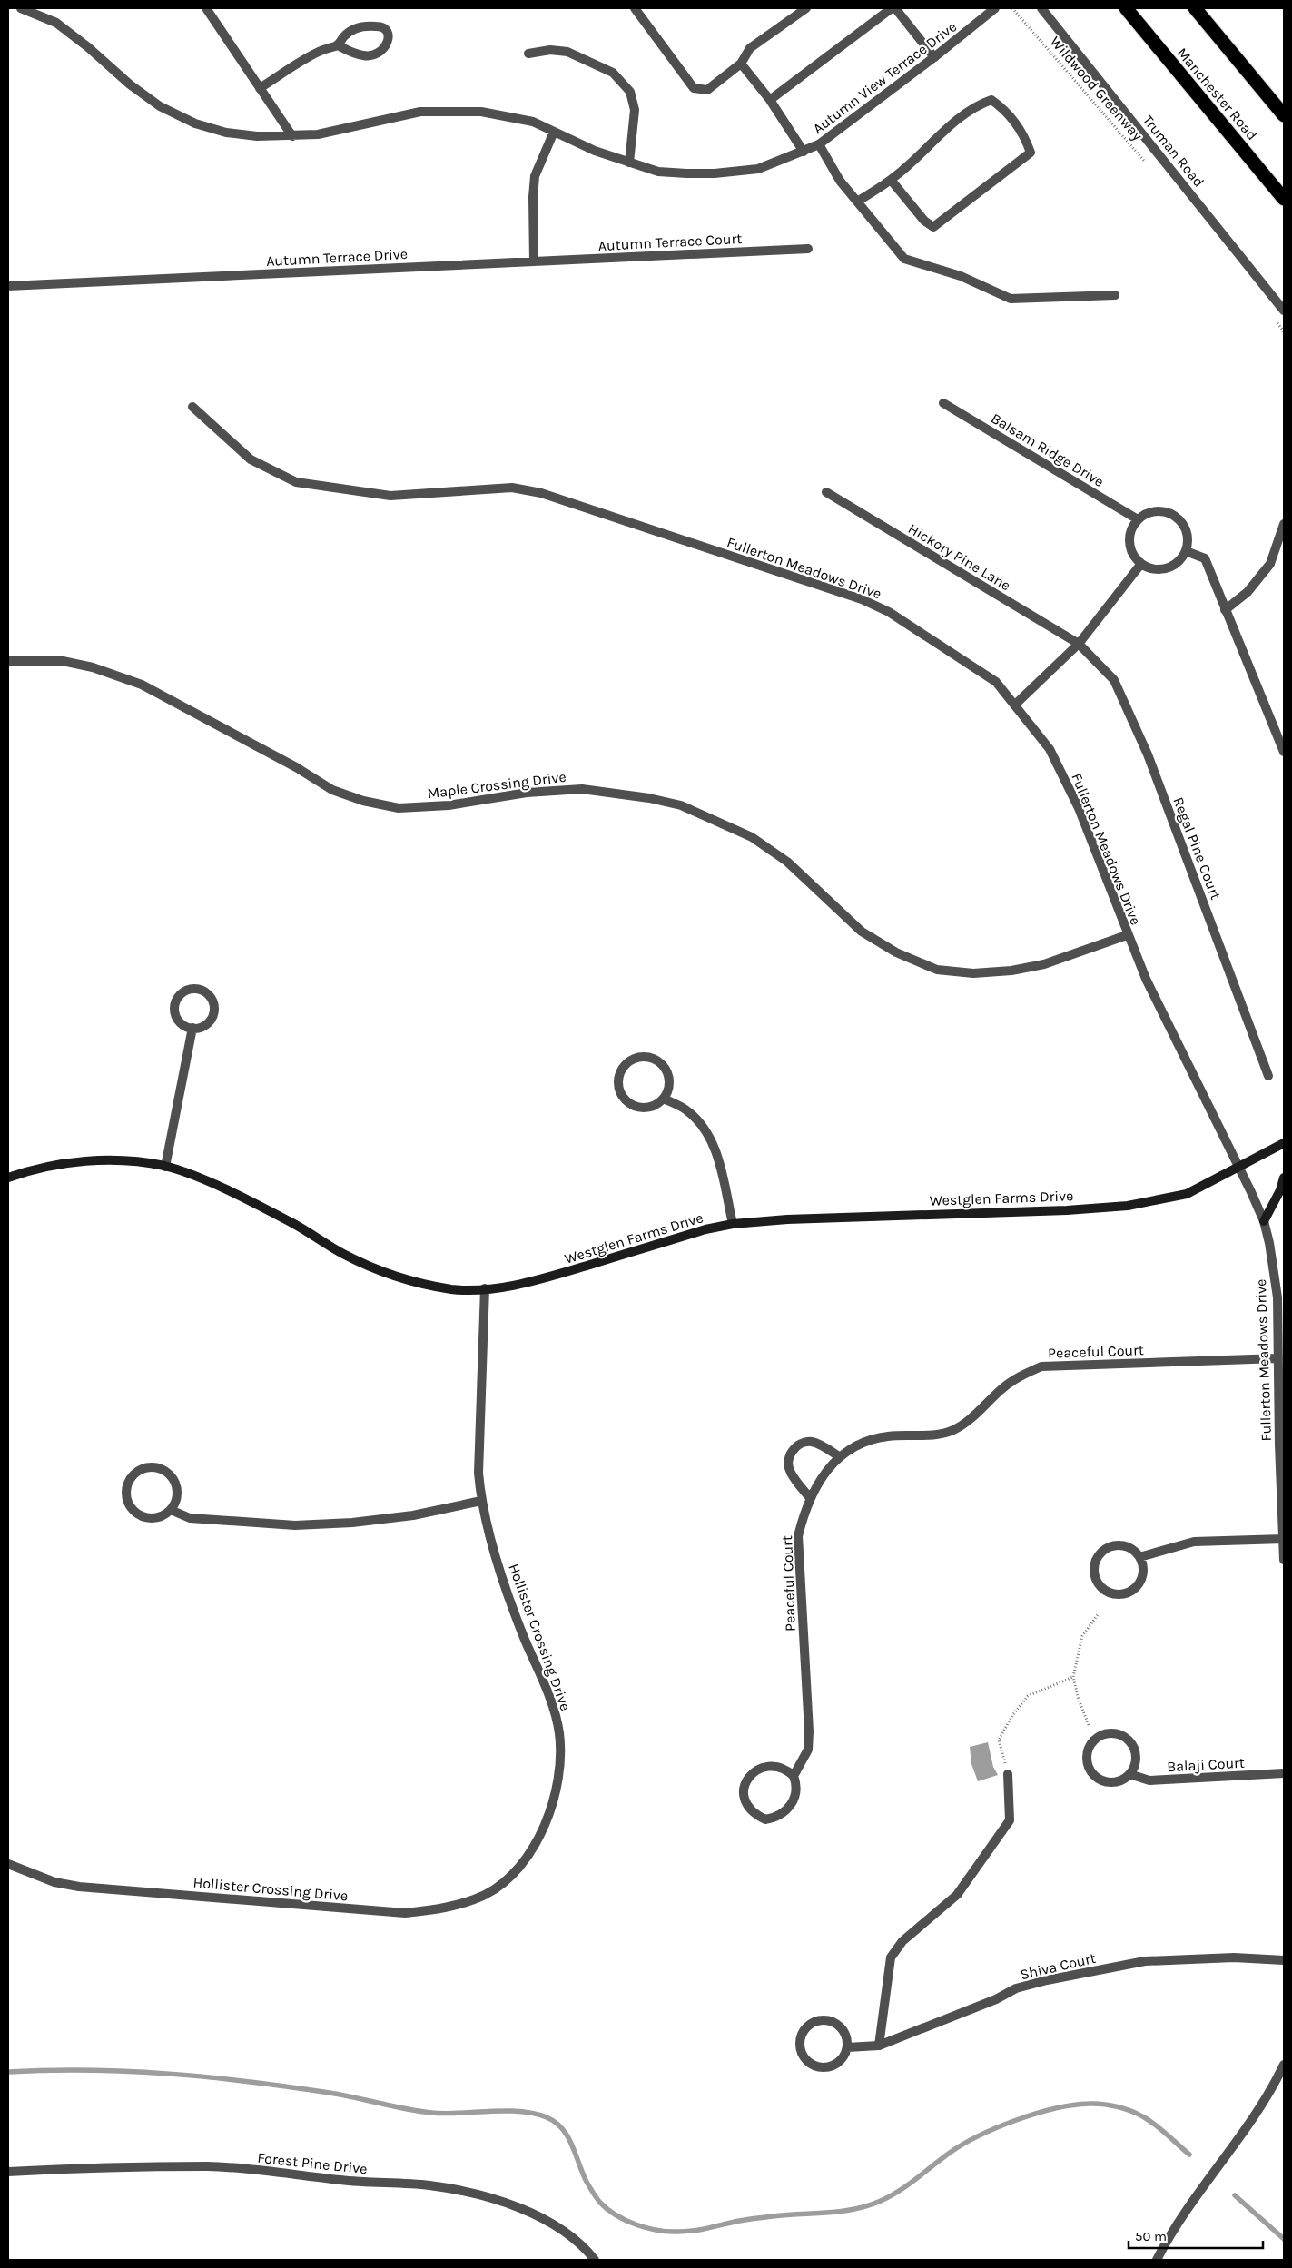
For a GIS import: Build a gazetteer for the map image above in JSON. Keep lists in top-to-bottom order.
{
  "streets": {
    "highway": ["Manchester Road"],
    "street": [
      "Autumn View Terrace Drive",
      "Truman Road",
      "Autumn Terrace Court",
      "Autumn Terrace Drive",
      "Balsam Ridge Drive",
      "Hickory Pine Lane",
      "Fullerton Meadows Drive",
      "Maple Crossing Drive",
      "Regal Pine Court",
      "Westglen Farms Drive",
      "Peaceful Court",
      "Hollister Crossing Drive",
      "Balaji Court",
      "Shiva Court",
      "Forest Pine Drive"
    ],
    "path": ["Wildwood Greenway"]
  },
  "crossings": [
    ["Autumn Terrace Court", "Autumn Terrace Drive"],
    ["Hickory Pine Lane", "Regal Pine Court"],
    ["Fullerton Meadows Drive", "Maple Crossing Drive"],
    ["Fullerton Meadows Drive", "Westglen Farms Drive"],
    ["Fullerton Meadows Drive", "Peaceful Court"],
    ["Westglen Farms Drive", "Hollister Crossing Drive"]
  ],
  "scale_bar": "50 m"
}
